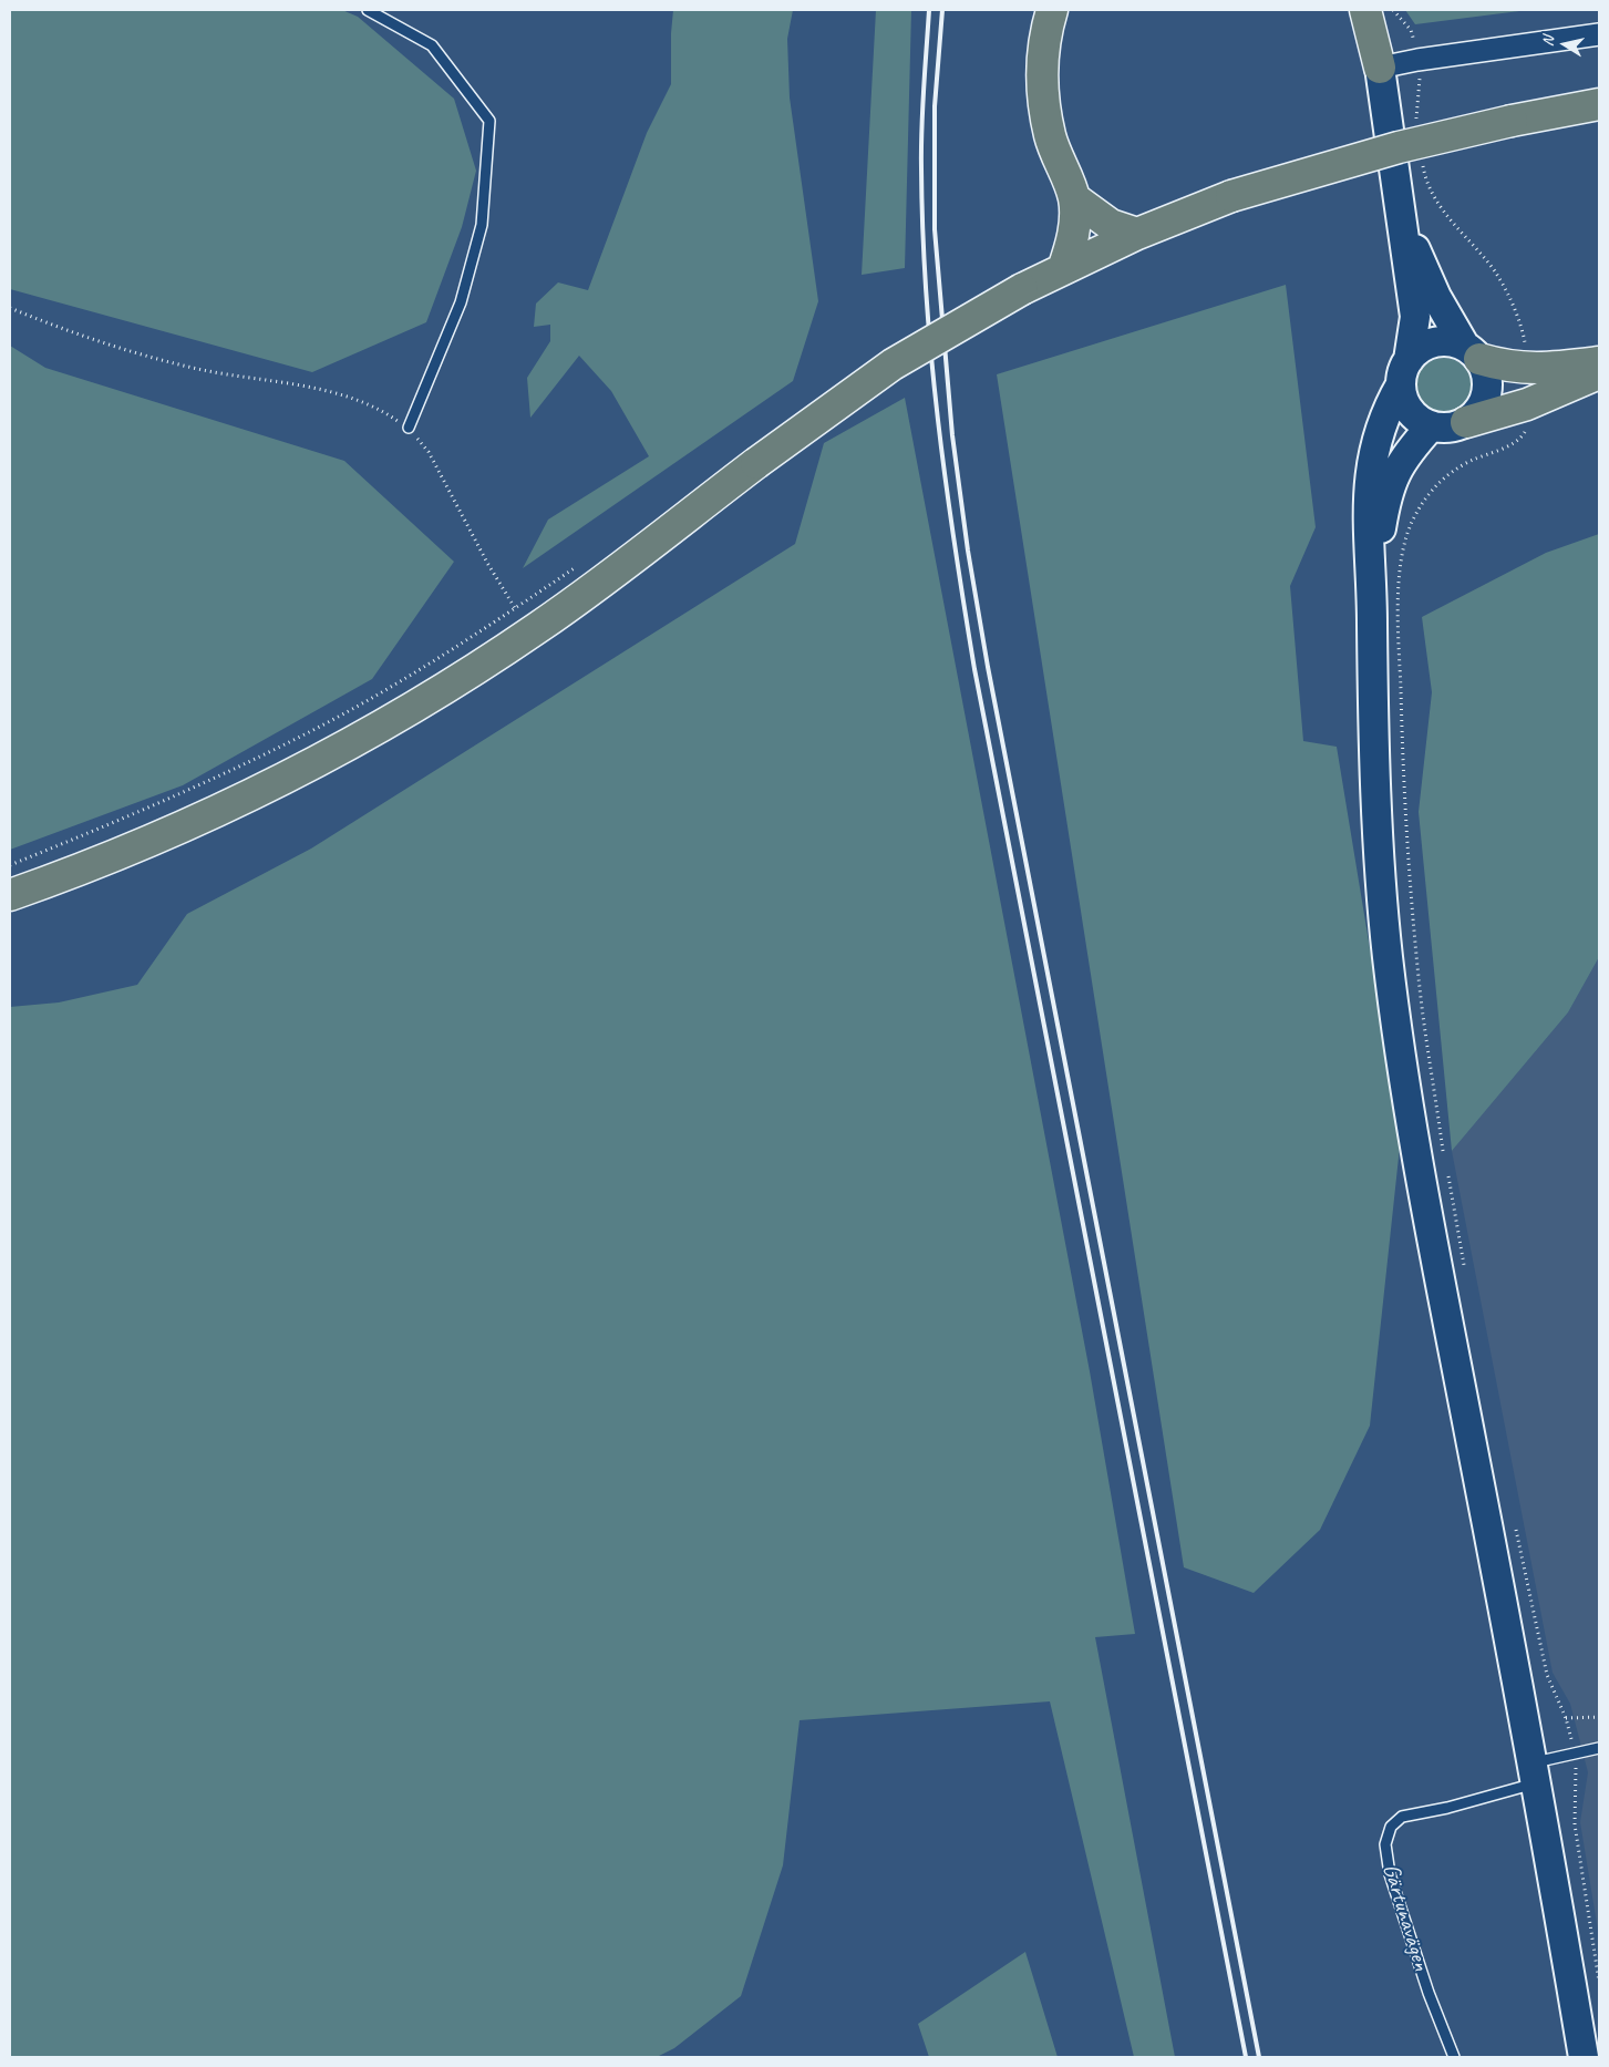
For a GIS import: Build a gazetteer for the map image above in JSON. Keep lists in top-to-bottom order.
{
  "streets": {
    "lane": ["Gärtunavägen"]
  },
  "north": "left"
}
